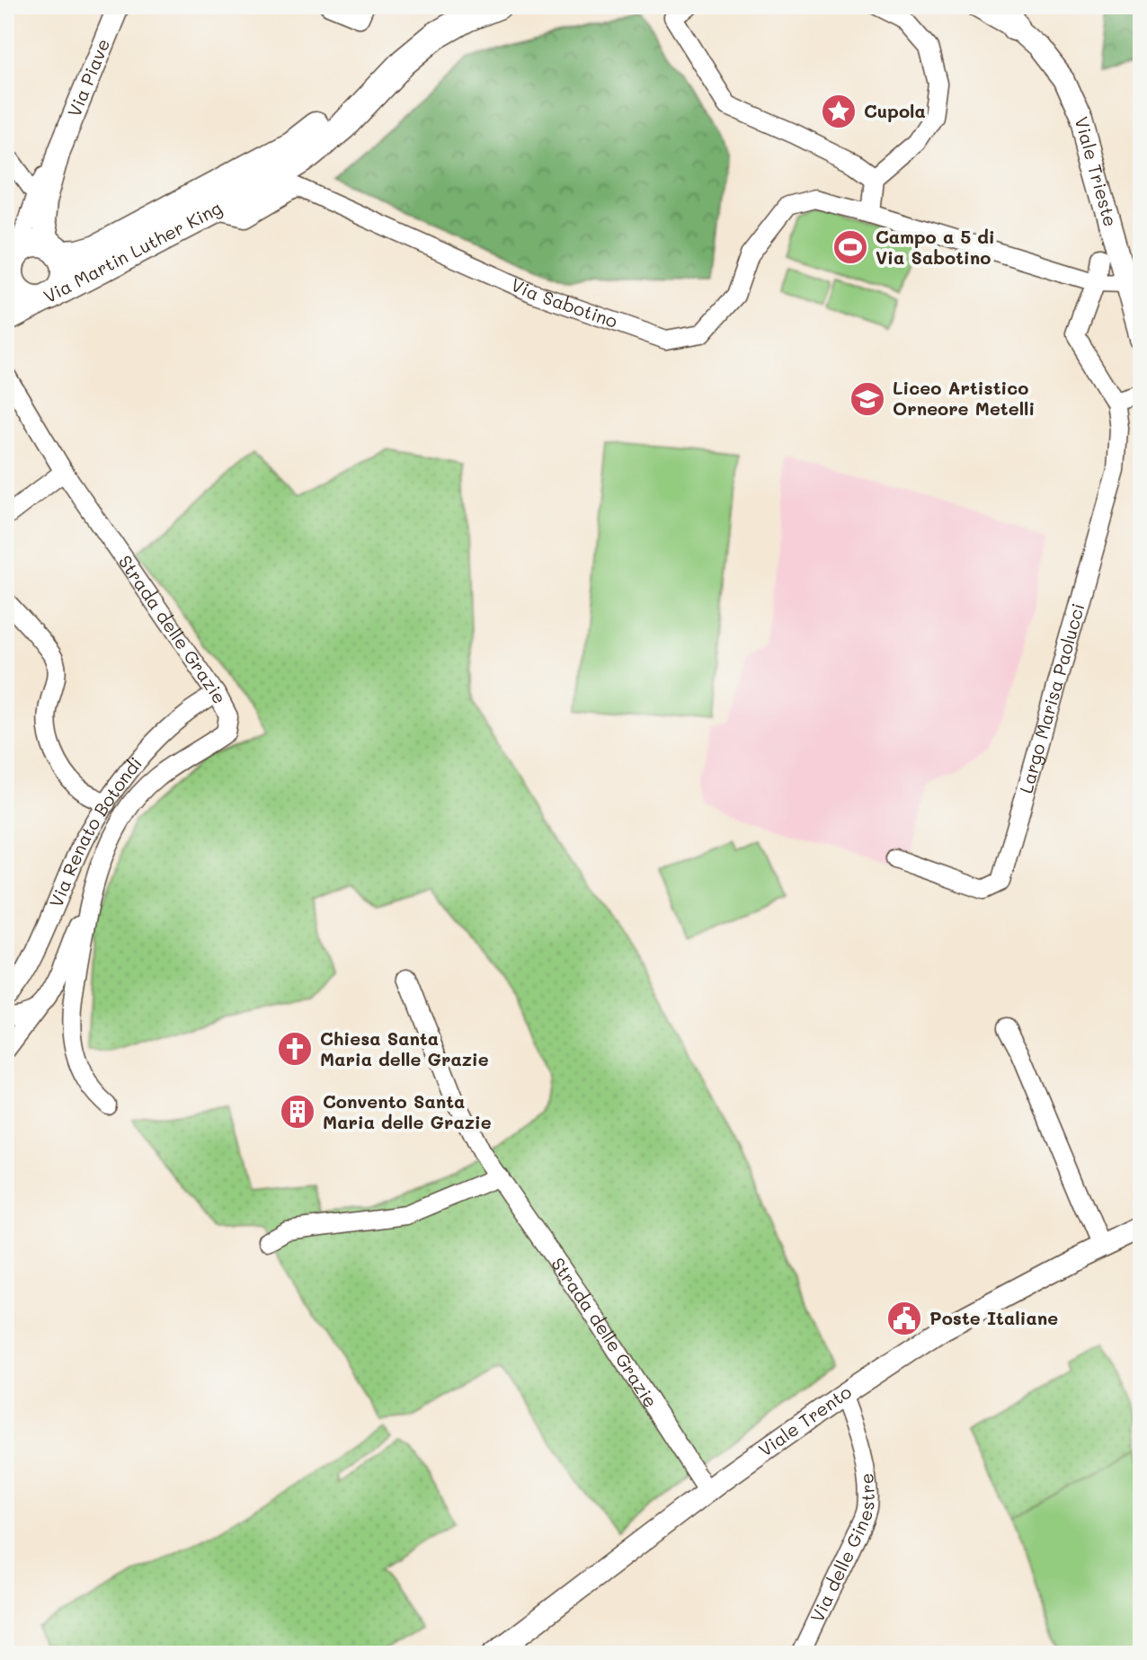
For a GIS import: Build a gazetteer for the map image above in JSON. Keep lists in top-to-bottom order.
{
  "streets": {
    "main road": ["Via Martin Luther King"],
    "street": [
      "Via Piave",
      "Viale Trieste",
      "Via Sabotino",
      "Strada delle Grazie",
      "Largo Marisa Paolucci",
      "Via Renato Botondi",
      "Viale Trento",
      "Via delle Ginestre"
    ]
  },
  "crossings": [
    ["Via Piave", "Via Martin Luther King"],
    ["Via Martin Luther King", "Via Sabotino"],
    ["Strada delle Grazie", "Via Renato Botondi"],
    ["Strada delle Grazie", "Viale Trento"],
    ["Viale Trento", "Via delle Ginestre"]
  ],
  "places": {
    "place": ["Cupola"],
    "sports": ["Campo a 5 di Via Sabotino"],
    "school or university": ["Liceo Artistico Orneore Metelli"],
    "church": ["Chiesa Santa Maria delle Grazie"],
    "building": ["Convento Santa Maria delle Grazie"],
    "public building": ["Poste Italiane"]
  }
}
